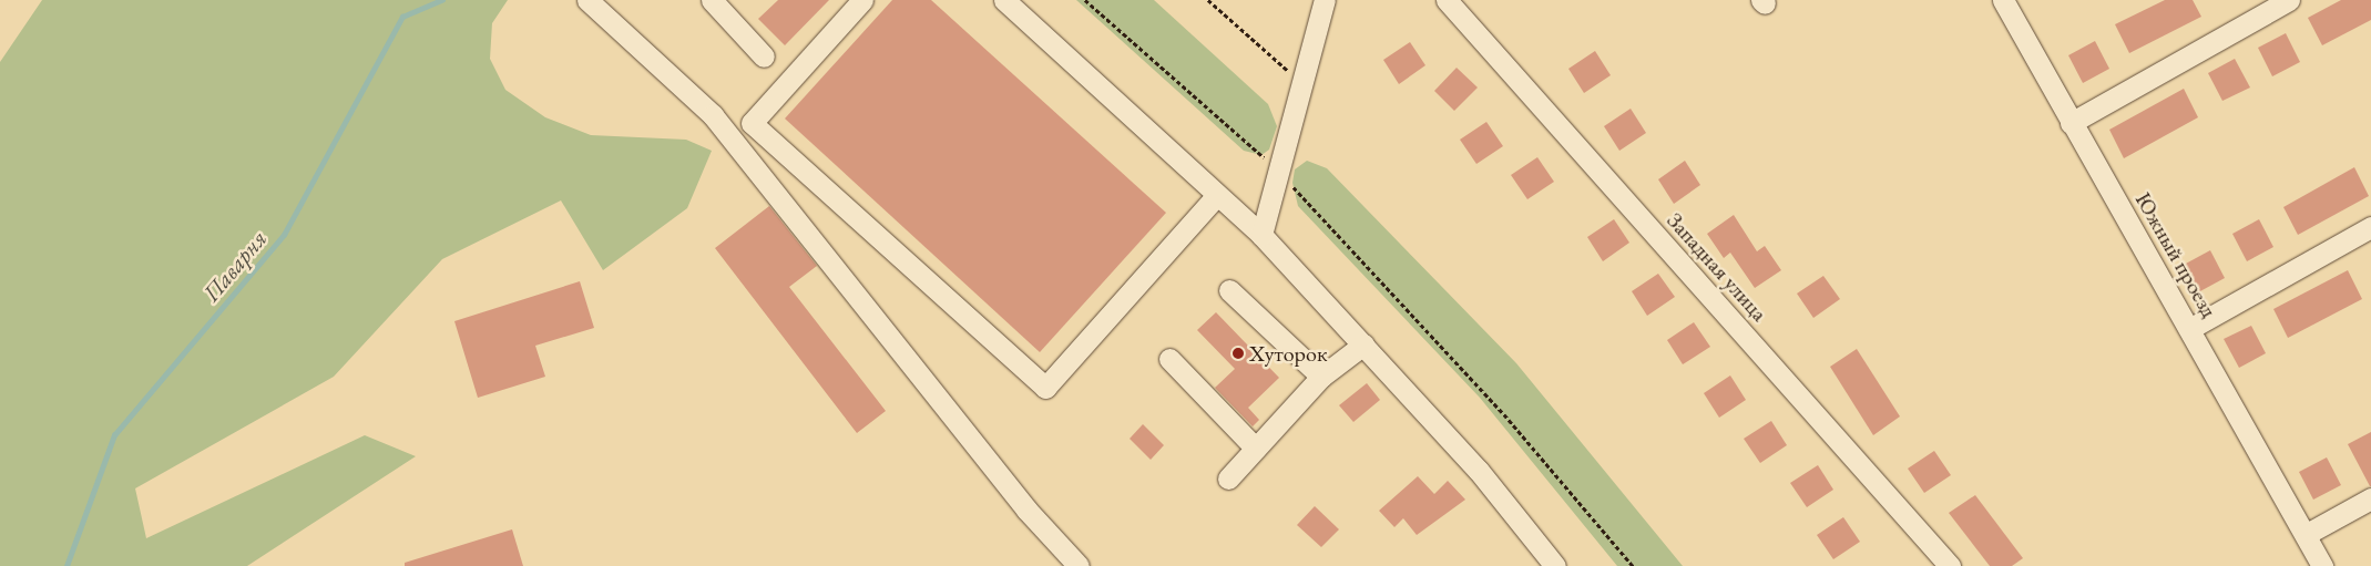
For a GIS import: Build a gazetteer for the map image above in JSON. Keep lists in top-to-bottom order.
{
  "streets": {
    "street": ["Южный проезд", "Западная улица"]
  },
  "water": ["Паварня"],
  "places": ["Хуторок"]
}
